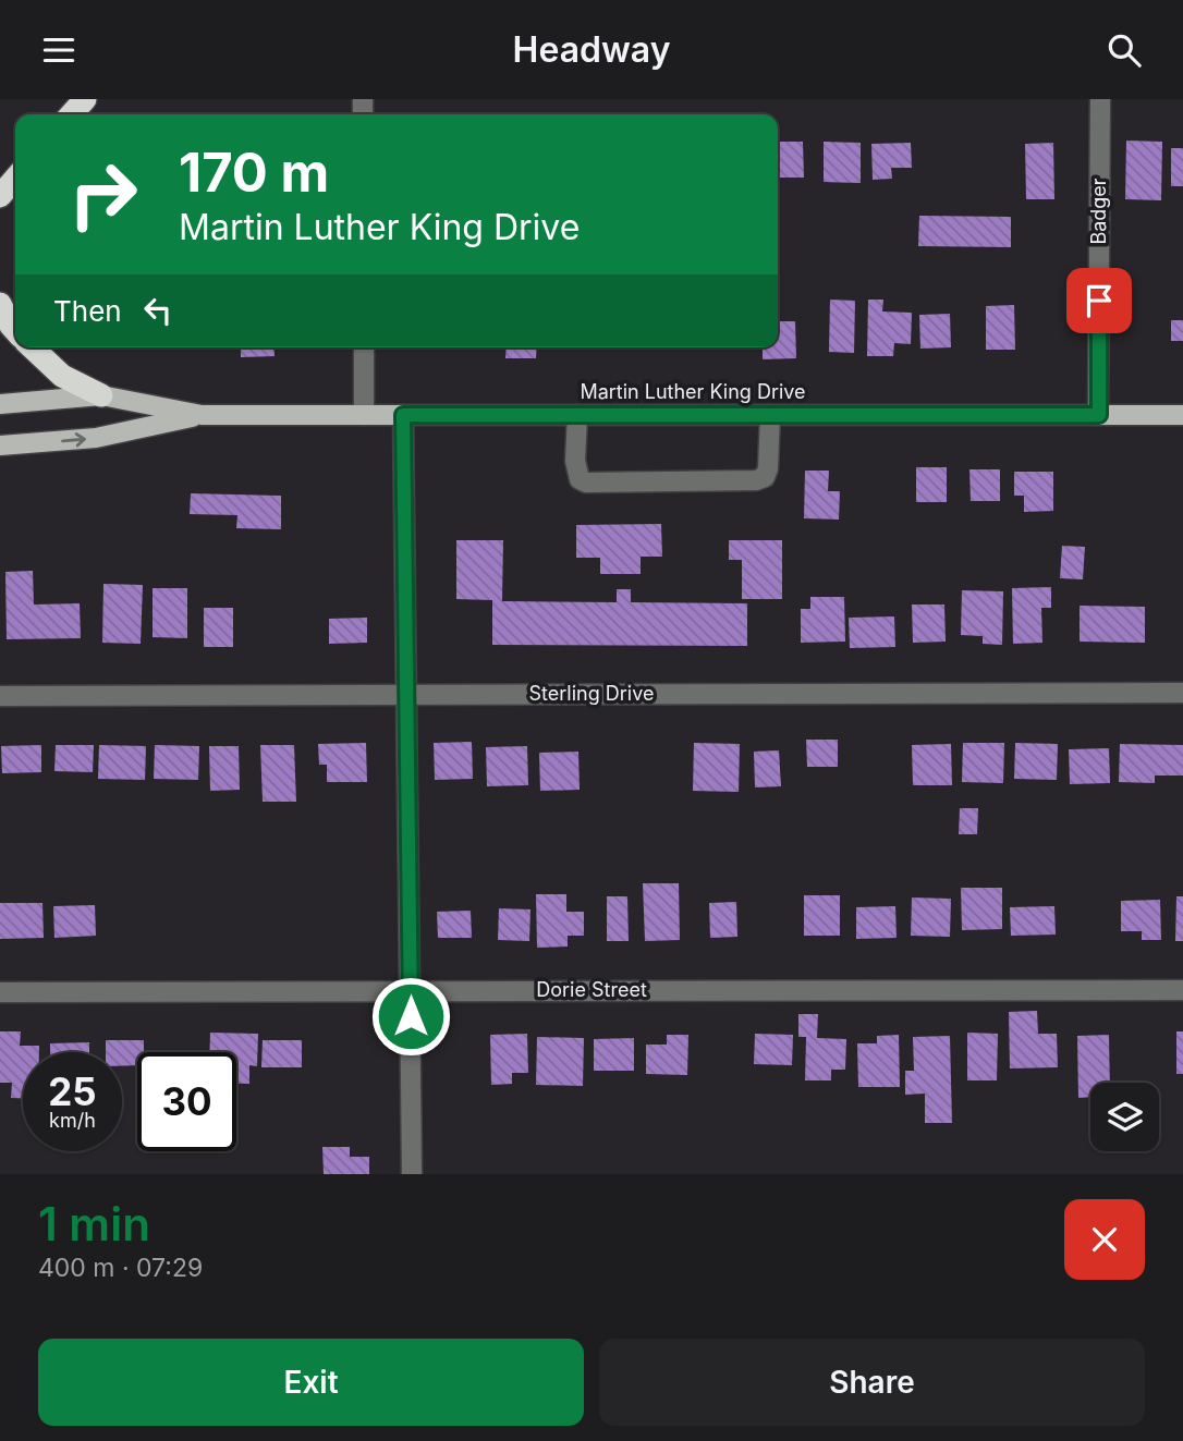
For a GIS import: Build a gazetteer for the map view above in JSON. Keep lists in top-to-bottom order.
{
  "streets": {
    "main road": ["Martin Luther King Drive"],
    "street": ["Badger", "Sterling Drive", "Dorie Street"]
  },
  "crossings": [
    ["Badger", "Martin Luther King Drive"]
  ],
  "page": {
    "header": "Headway",
    "turn": ["170 m", "Martin Luther King Drive"],
    "then": "Then",
    "speed": "25 km/h",
    "limit": "30",
    "heading": ["1 min", "400 m · 07:29"],
    "buttons": ["Exit", "Share"]
  }
}
